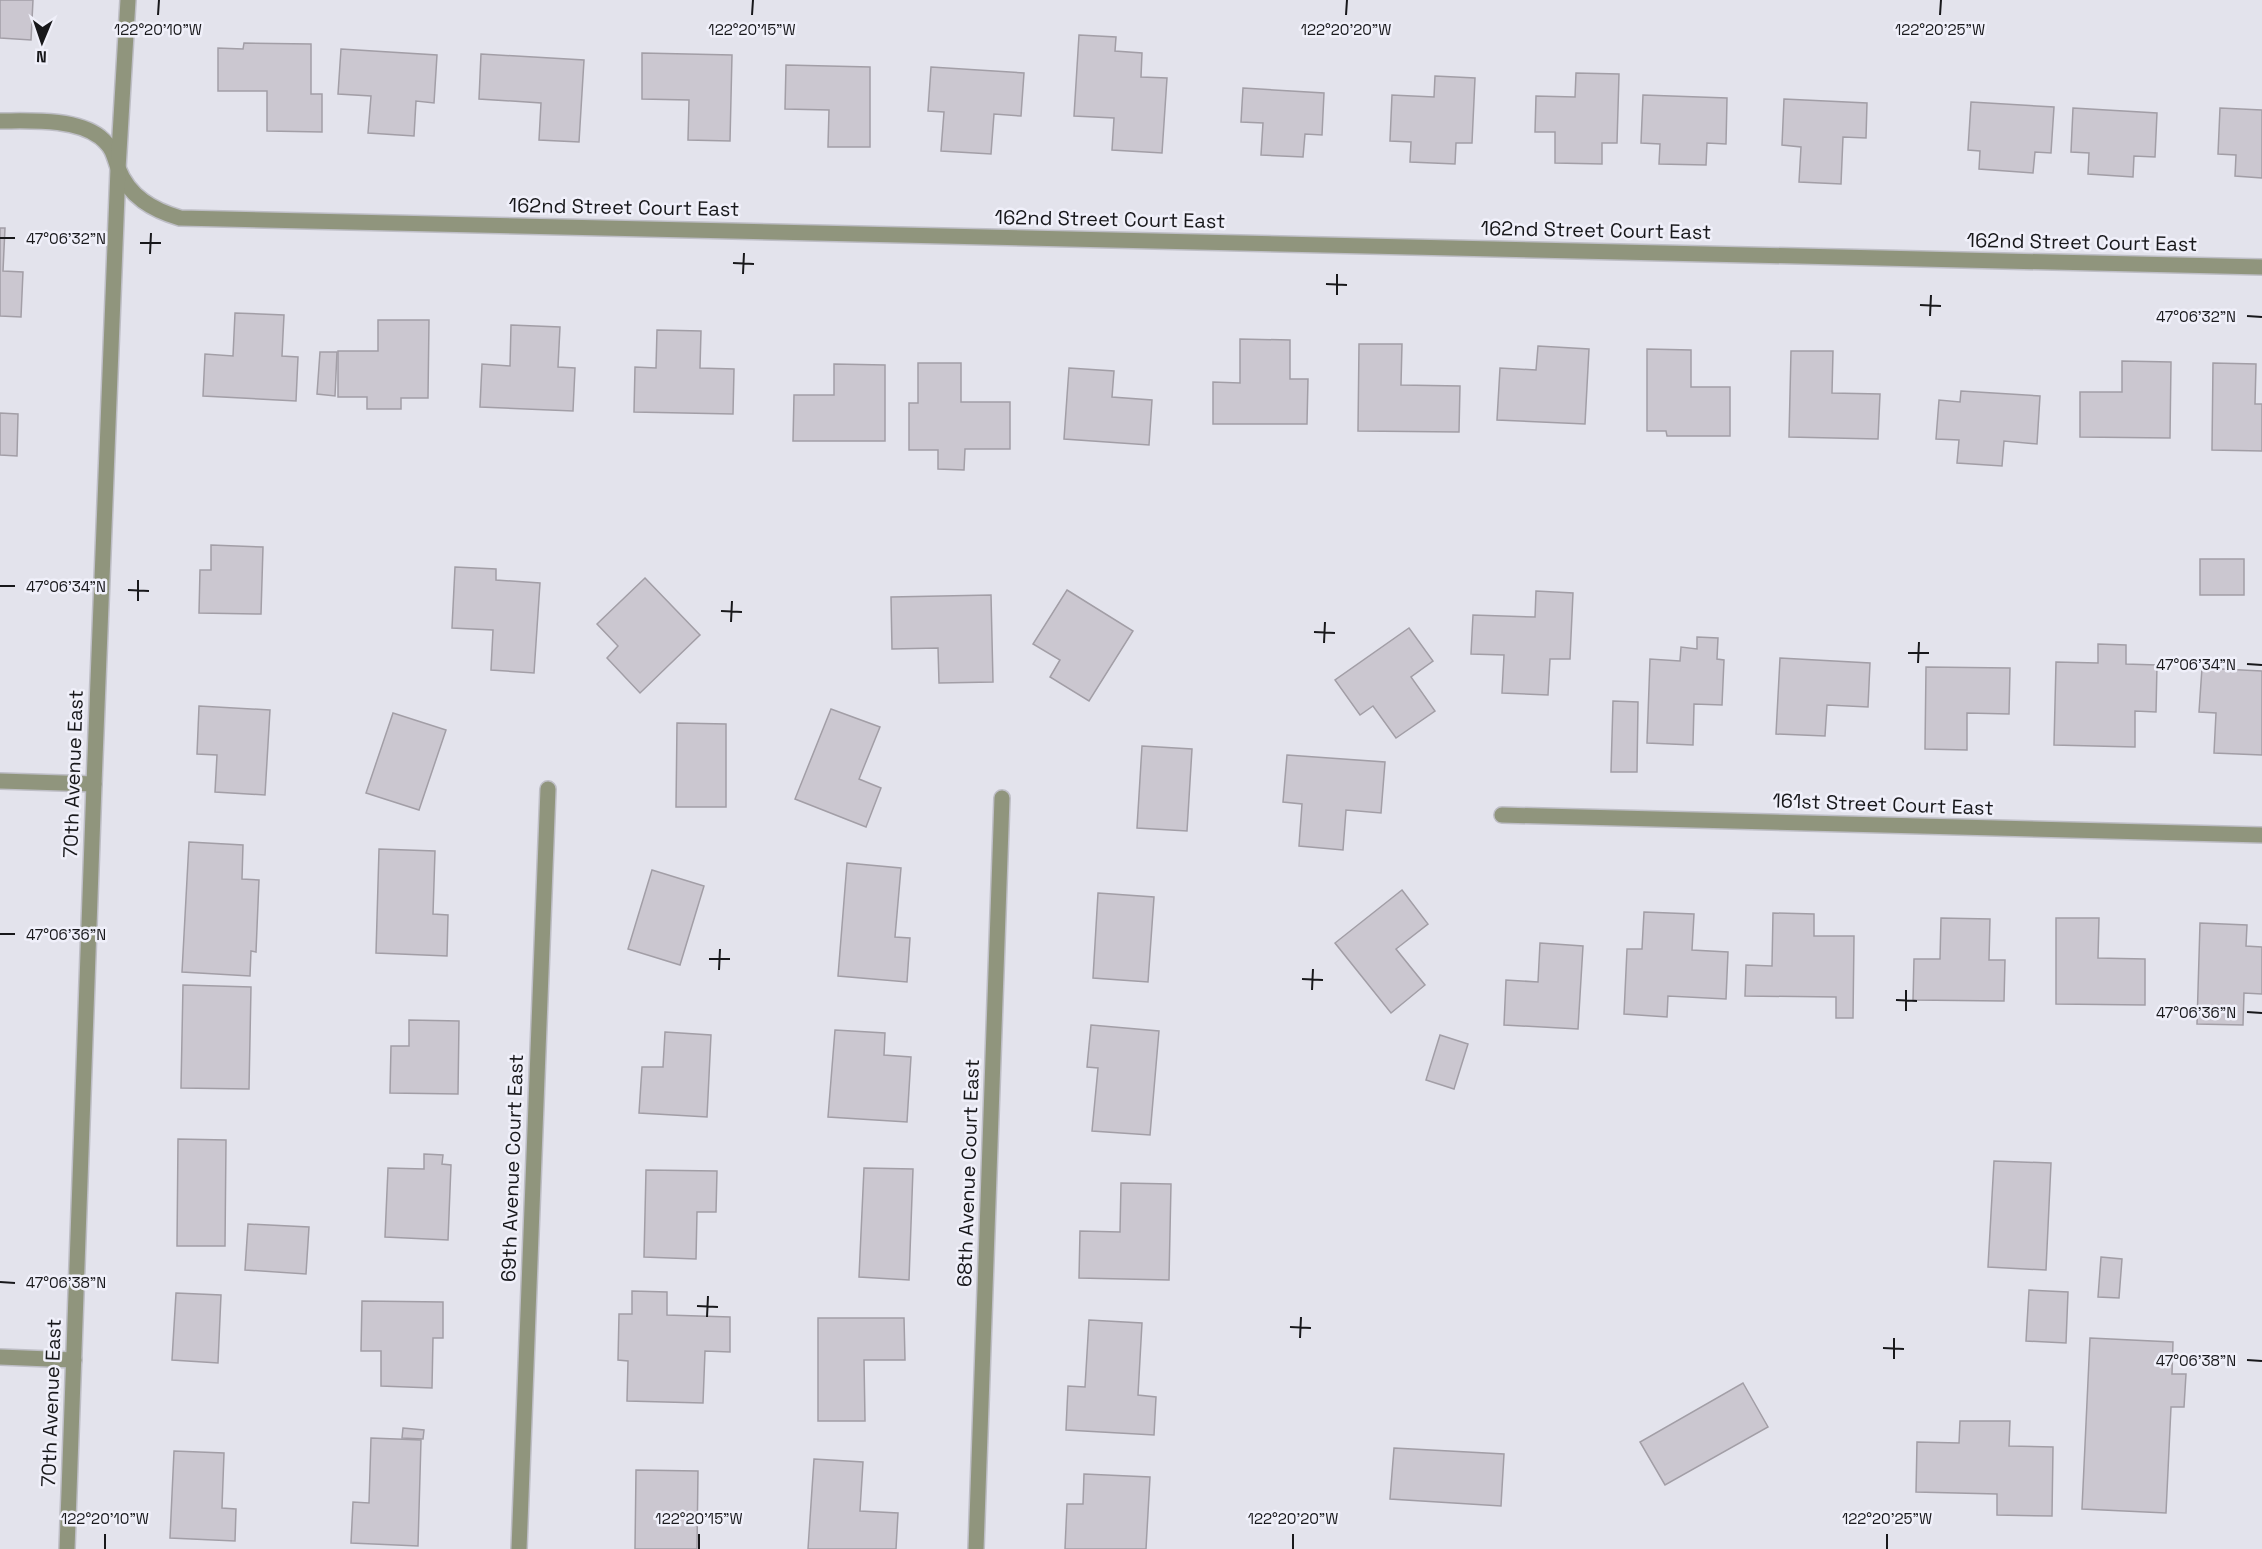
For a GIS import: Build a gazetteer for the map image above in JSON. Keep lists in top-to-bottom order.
{
  "streets": {
    "street": [
      "162nd Street Court East",
      "70th Avenue East",
      "161st Street Court East",
      "69th Avenue Court East",
      "68th Avenue Court East"
    ]
  },
  "crossings": [
    ["162nd Street Court East", "70th Avenue East"]
  ],
  "north": "bottom",
  "coordinates": [
    "122°20'10\"W",
    "122°20'15\"W",
    "122°20'20\"W",
    "122°20'25\"W",
    "47°06'32\"N",
    "47°06'34\"N",
    "47°06'36\"N",
    "47°06'38\"N"
  ]
}
